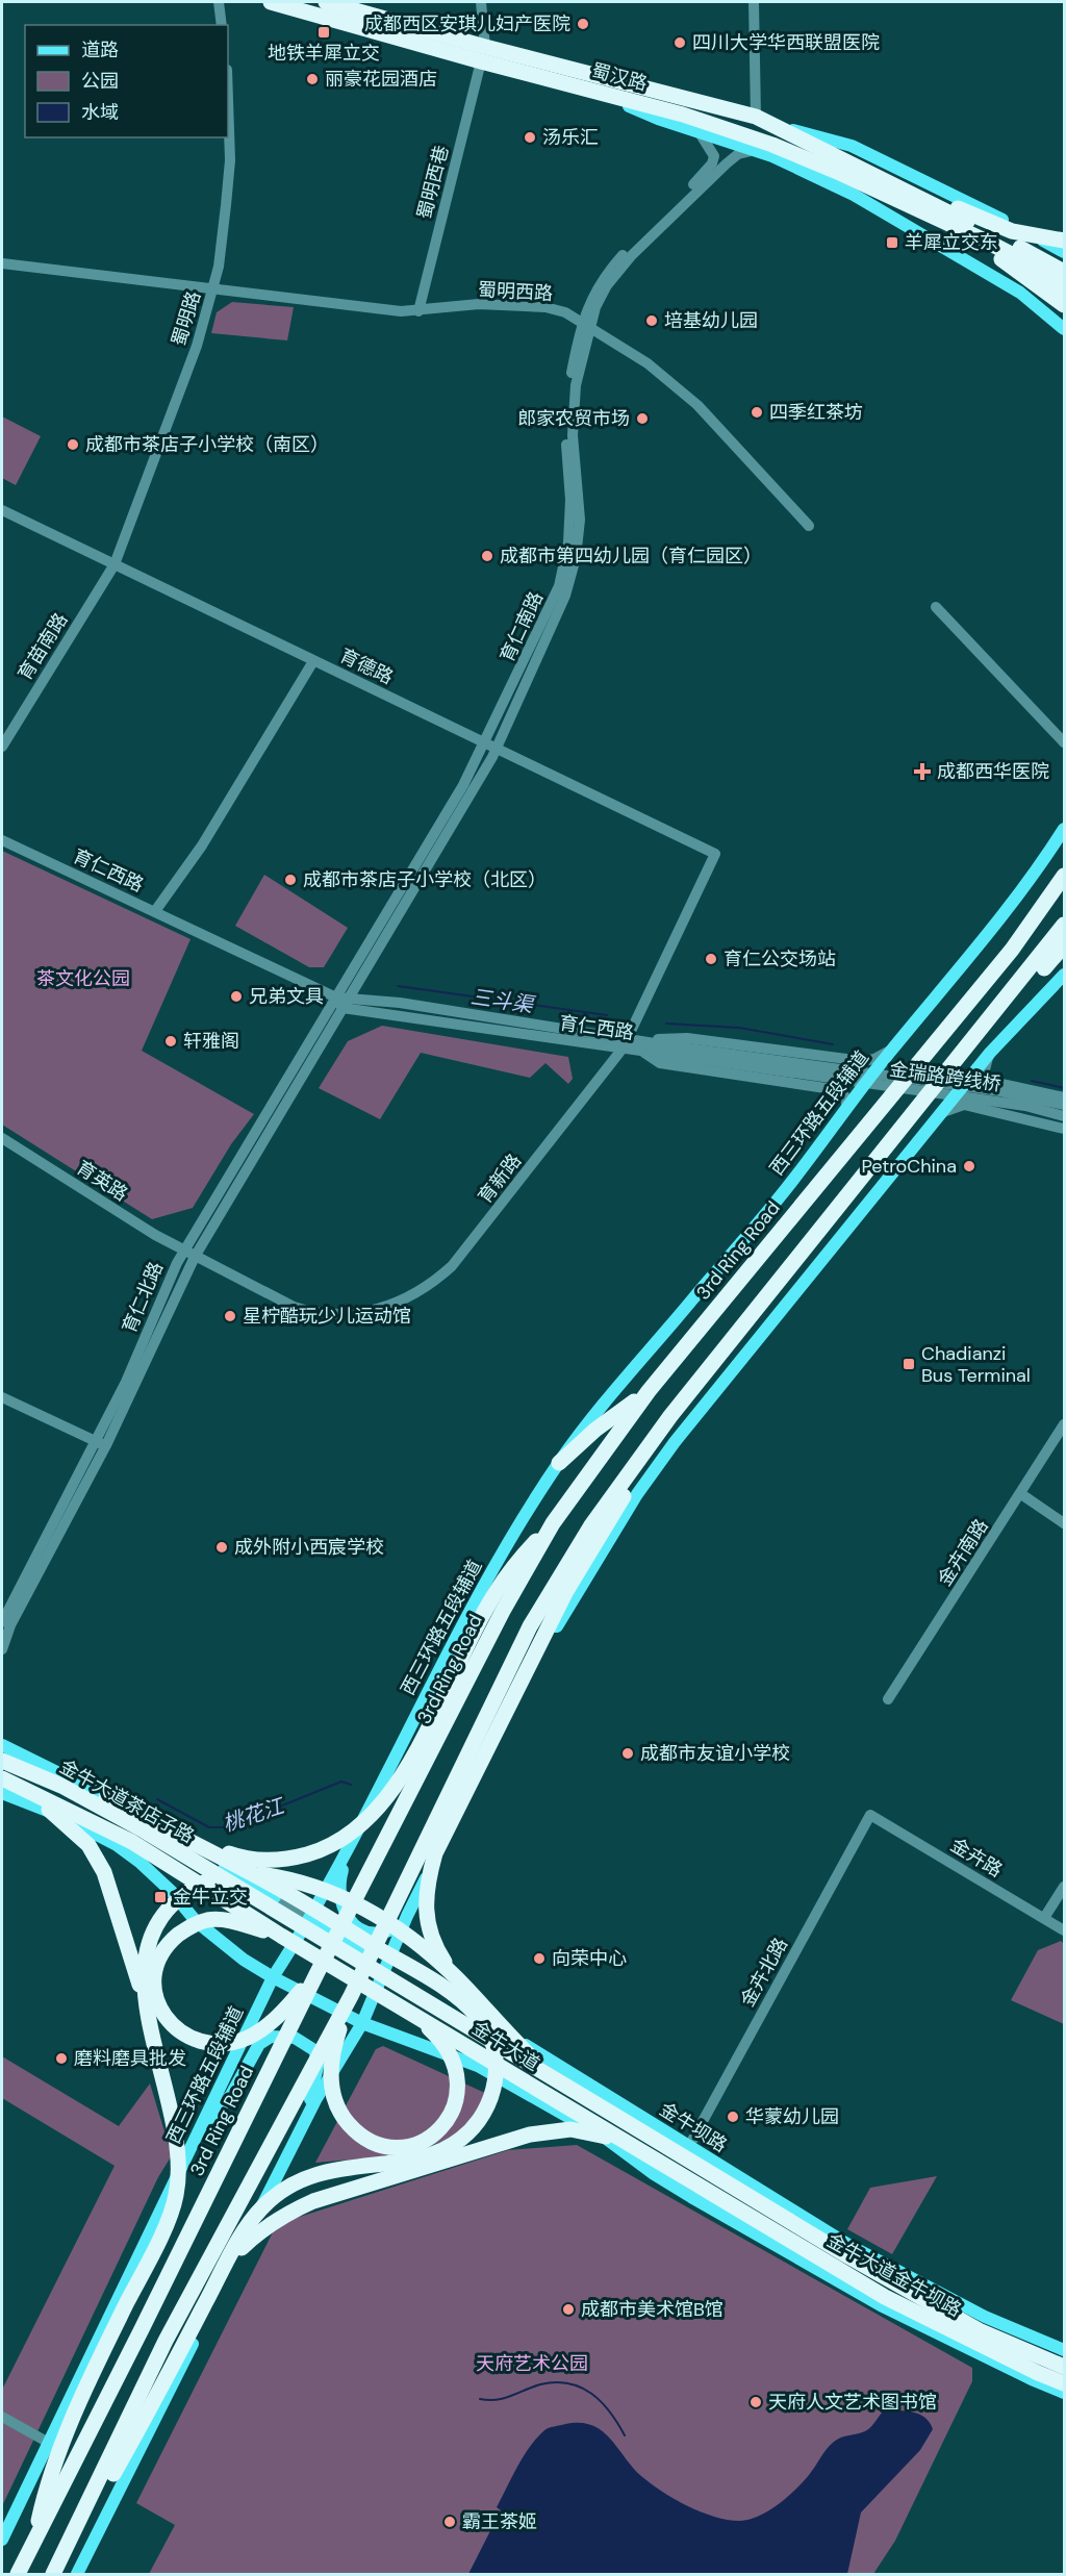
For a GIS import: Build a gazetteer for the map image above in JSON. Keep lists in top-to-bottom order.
{
  "streets": {
    "highway": [
      "蜀汉路",
      "3rd Ring Road",
      "金牛大道茶店子路",
      "金牛大道",
      "金牛大道金牛坝路"
    ],
    "main road": ["西三环路五段辅道", "金牛坝路"],
    "street": [
      "蜀明西巷",
      "蜀明西路",
      "蜀明路",
      "育仁南路",
      "育苗南路",
      "育德路",
      "育仁西路",
      "金瑞路跨线桥",
      "育新路",
      "育英路",
      "育仁北路",
      "金卉南路",
      "金卉路",
      "金卉北路"
    ]
  },
  "crossings": [
    ["蜀汉路", "蜀明西巷"],
    ["蜀明西巷", "蜀明西路"],
    ["蜀明西路", "蜀明路"],
    ["蜀明西路", "育仁南路"],
    ["蜀明路", "育苗南路"],
    ["蜀明路", "育德路"],
    ["育仁南路", "育德路"],
    ["育仁南路", "育仁西路"],
    ["育仁南路", "育仁北路"],
    ["育苗南路", "育德路"],
    ["育德路", "育新路"],
    ["育仁西路", "金瑞路跨线桥"],
    ["育仁西路", "育新路"],
    ["育仁西路", "育仁北路"],
    ["西三环路五段辅道", "金牛坝路"],
    ["育新路", "育英路"],
    ["育新路", "育仁北路"],
    ["育英路", "育仁北路"],
    ["金牛大道茶店子路", "金牛大道"],
    ["金卉路", "金卉北路"],
    ["金卉北路", "金牛坝路"],
    ["金牛大道", "金牛大道金牛坝路"]
  ],
  "water": ["三斗渠", "桃花江"],
  "parks": ["茶文化公园", "天府艺术公园"],
  "places": {
    "other": [
      "成都西区安琪儿妇产医院",
      "四川大学华西联盟医院",
      "丽豪花园酒店",
      "汤乐汇",
      "培基幼儿园",
      "四季红茶坊",
      "郎家农贸市场",
      "成都市茶店子小学校（南区）",
      "成都市第四幼儿园（育仁园区）",
      "成都市茶店子小学校（北区）",
      "育仁公交场站",
      "兄弟文具",
      "轩雅阁",
      "PetroChina",
      "星柠酷玩少儿运动馆",
      "成外附小西宸学校",
      "成都市友谊小学校",
      "向荣中心",
      "磨料磨具批发",
      "华蒙幼儿园",
      "成都市美术馆B馆",
      "天府人文艺术图书馆",
      "霸王茶姬"
    ],
    "transit": [
      "地铁羊犀立交",
      "羊犀立交东",
      "Chadianzi Bus Terminal",
      "金牛立交"
    ],
    "health": ["成都西华医院"]
  },
  "legend": ["道路", "公园", "水域"]
}
